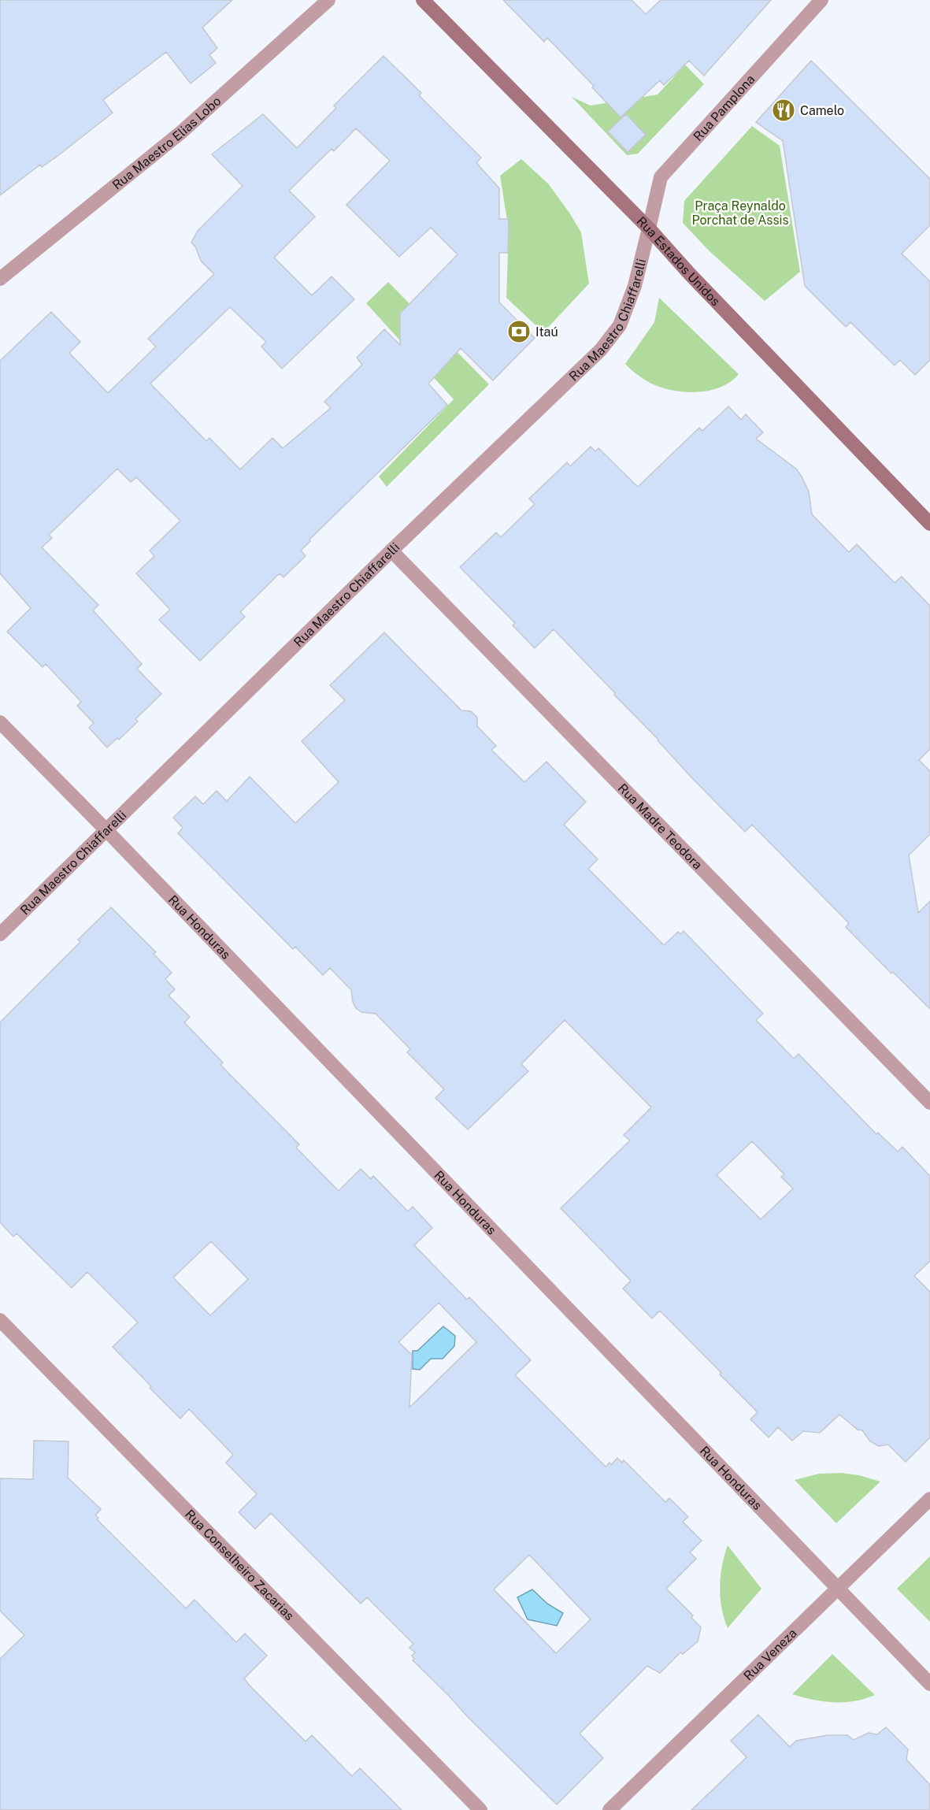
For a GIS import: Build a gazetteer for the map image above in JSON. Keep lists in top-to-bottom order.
{
  "streets": {
    "main road": ["Rua Estados Unidos"],
    "street": [
      "Rua Pamplona",
      "Rua Maestro Elias Lobo",
      "Rua Maestro Chiaffarelli",
      "Rua Madre Teodora",
      "Rua Honduras",
      "Rua Conselheiro Zacarias",
      "Rua Veneza"
    ]
  },
  "crossings": [
    ["Rua Pamplona", "Rua Estados Unidos"],
    ["Rua Pamplona", "Rua Maestro Chiaffarelli"],
    ["Rua Estados Unidos", "Rua Maestro Chiaffarelli"],
    ["Rua Maestro Chiaffarelli", "Rua Madre Teodora"],
    ["Rua Maestro Chiaffarelli", "Rua Honduras"],
    ["Rua Honduras", "Rua Veneza"]
  ],
  "parks": ["Praça Reynaldo Porchat de Assis"],
  "places": {
    "restaurant": ["Camelo"],
    "bank": ["Itaú"]
  }
}
